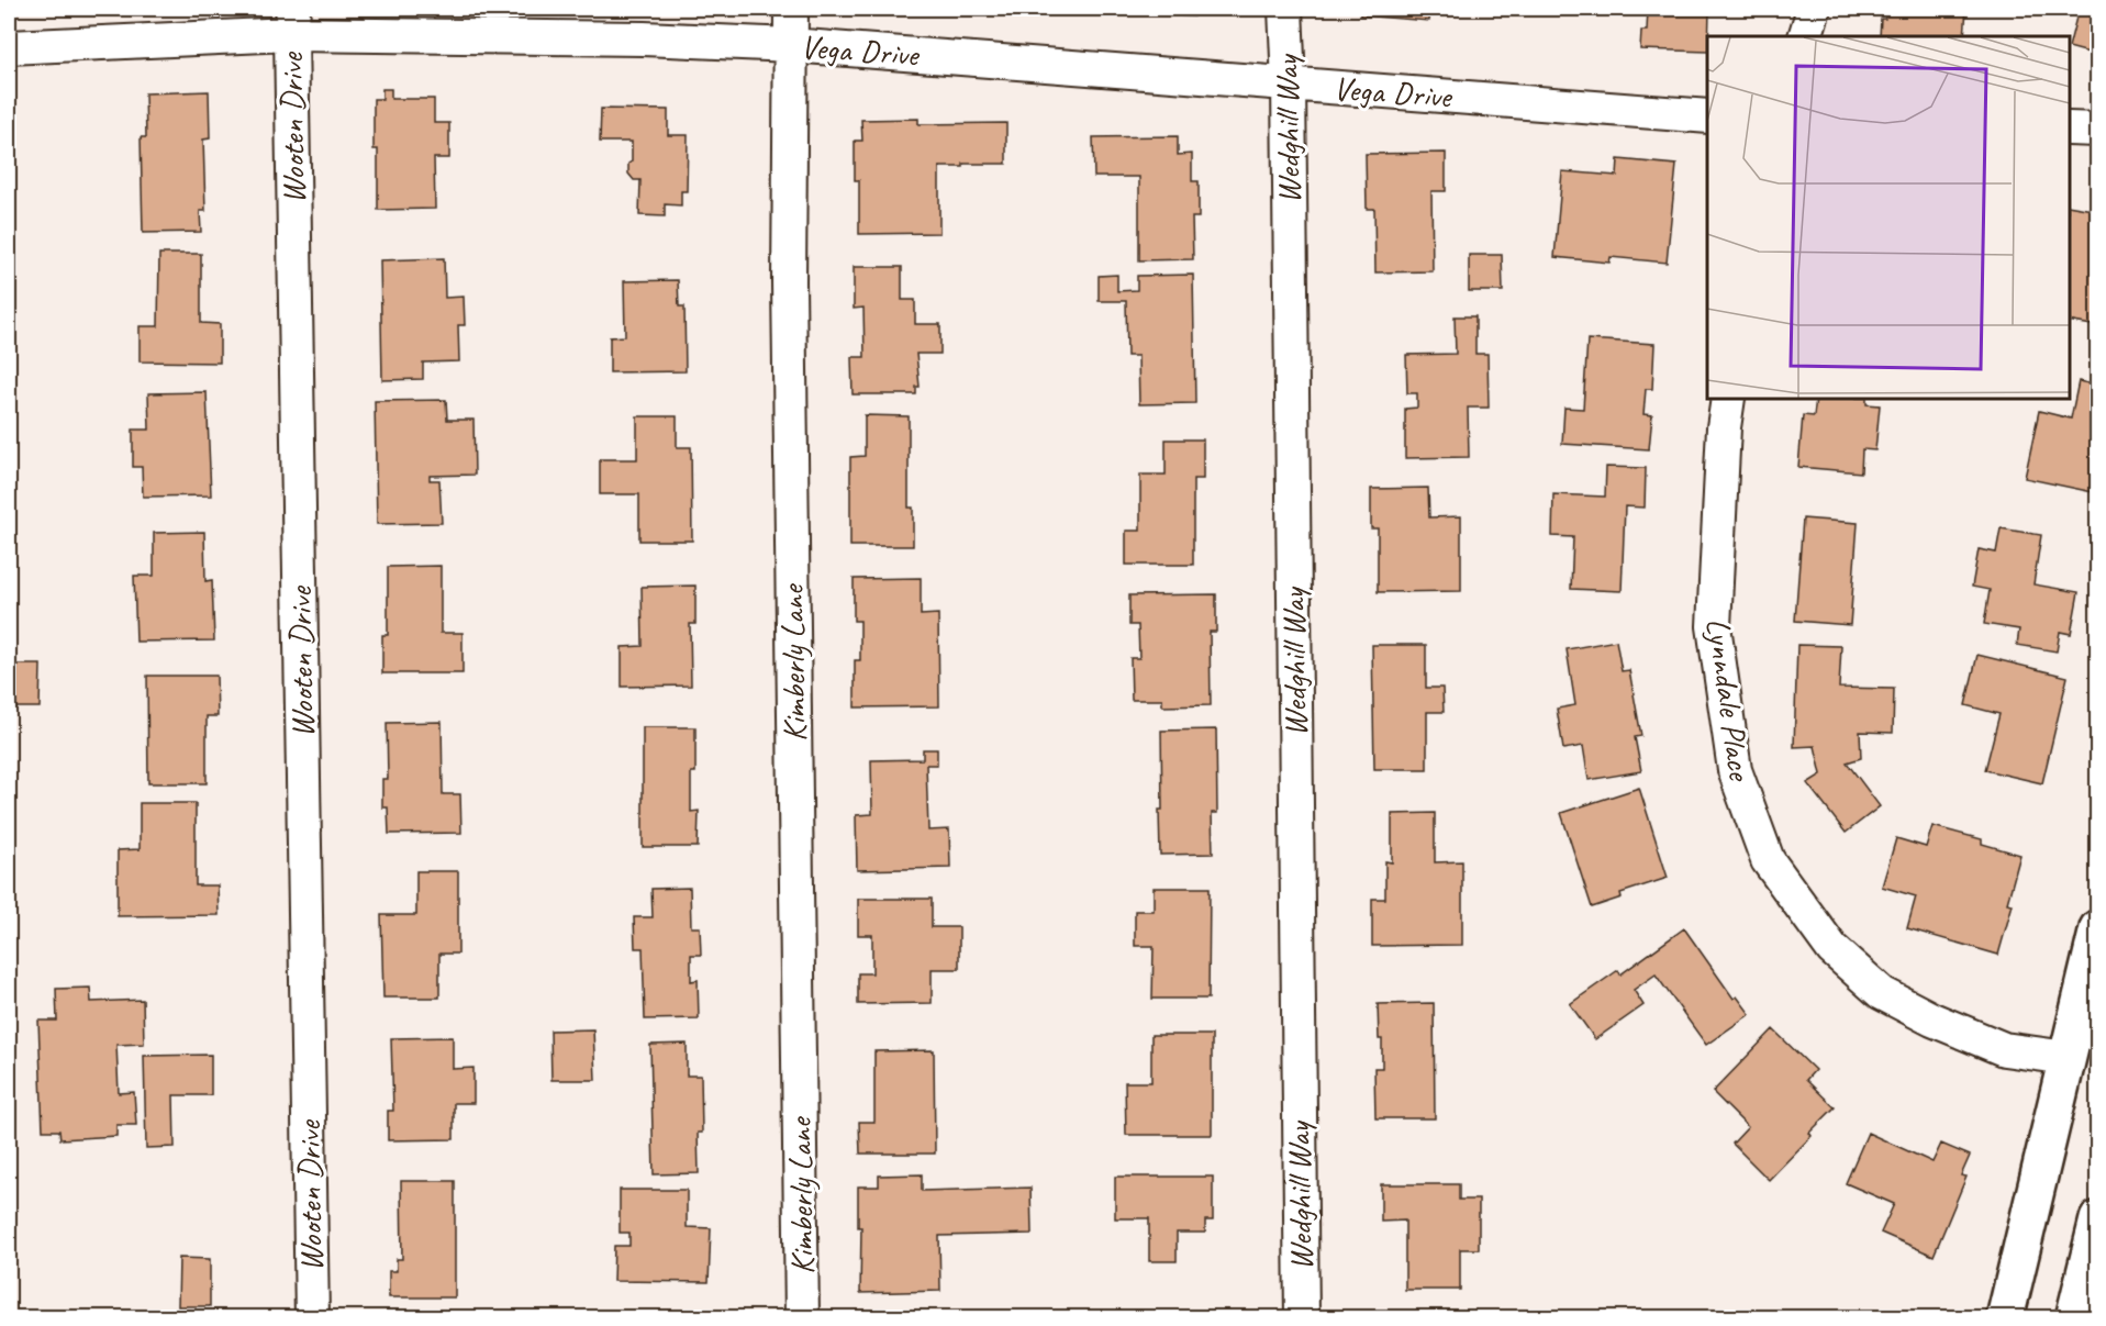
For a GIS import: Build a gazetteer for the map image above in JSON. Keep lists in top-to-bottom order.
{
  "streets": {
    "street": [
      "Vega Drive",
      "Wooten Drive",
      "Wedghill Way",
      "Kimberly Lane",
      "Lynndale Place"
    ]
  },
  "crossings": [
    ["Vega Drive", "Wooten Drive"],
    ["Vega Drive", "Wedghill Way"],
    ["Vega Drive", "Kimberly Lane"]
  ]
}
